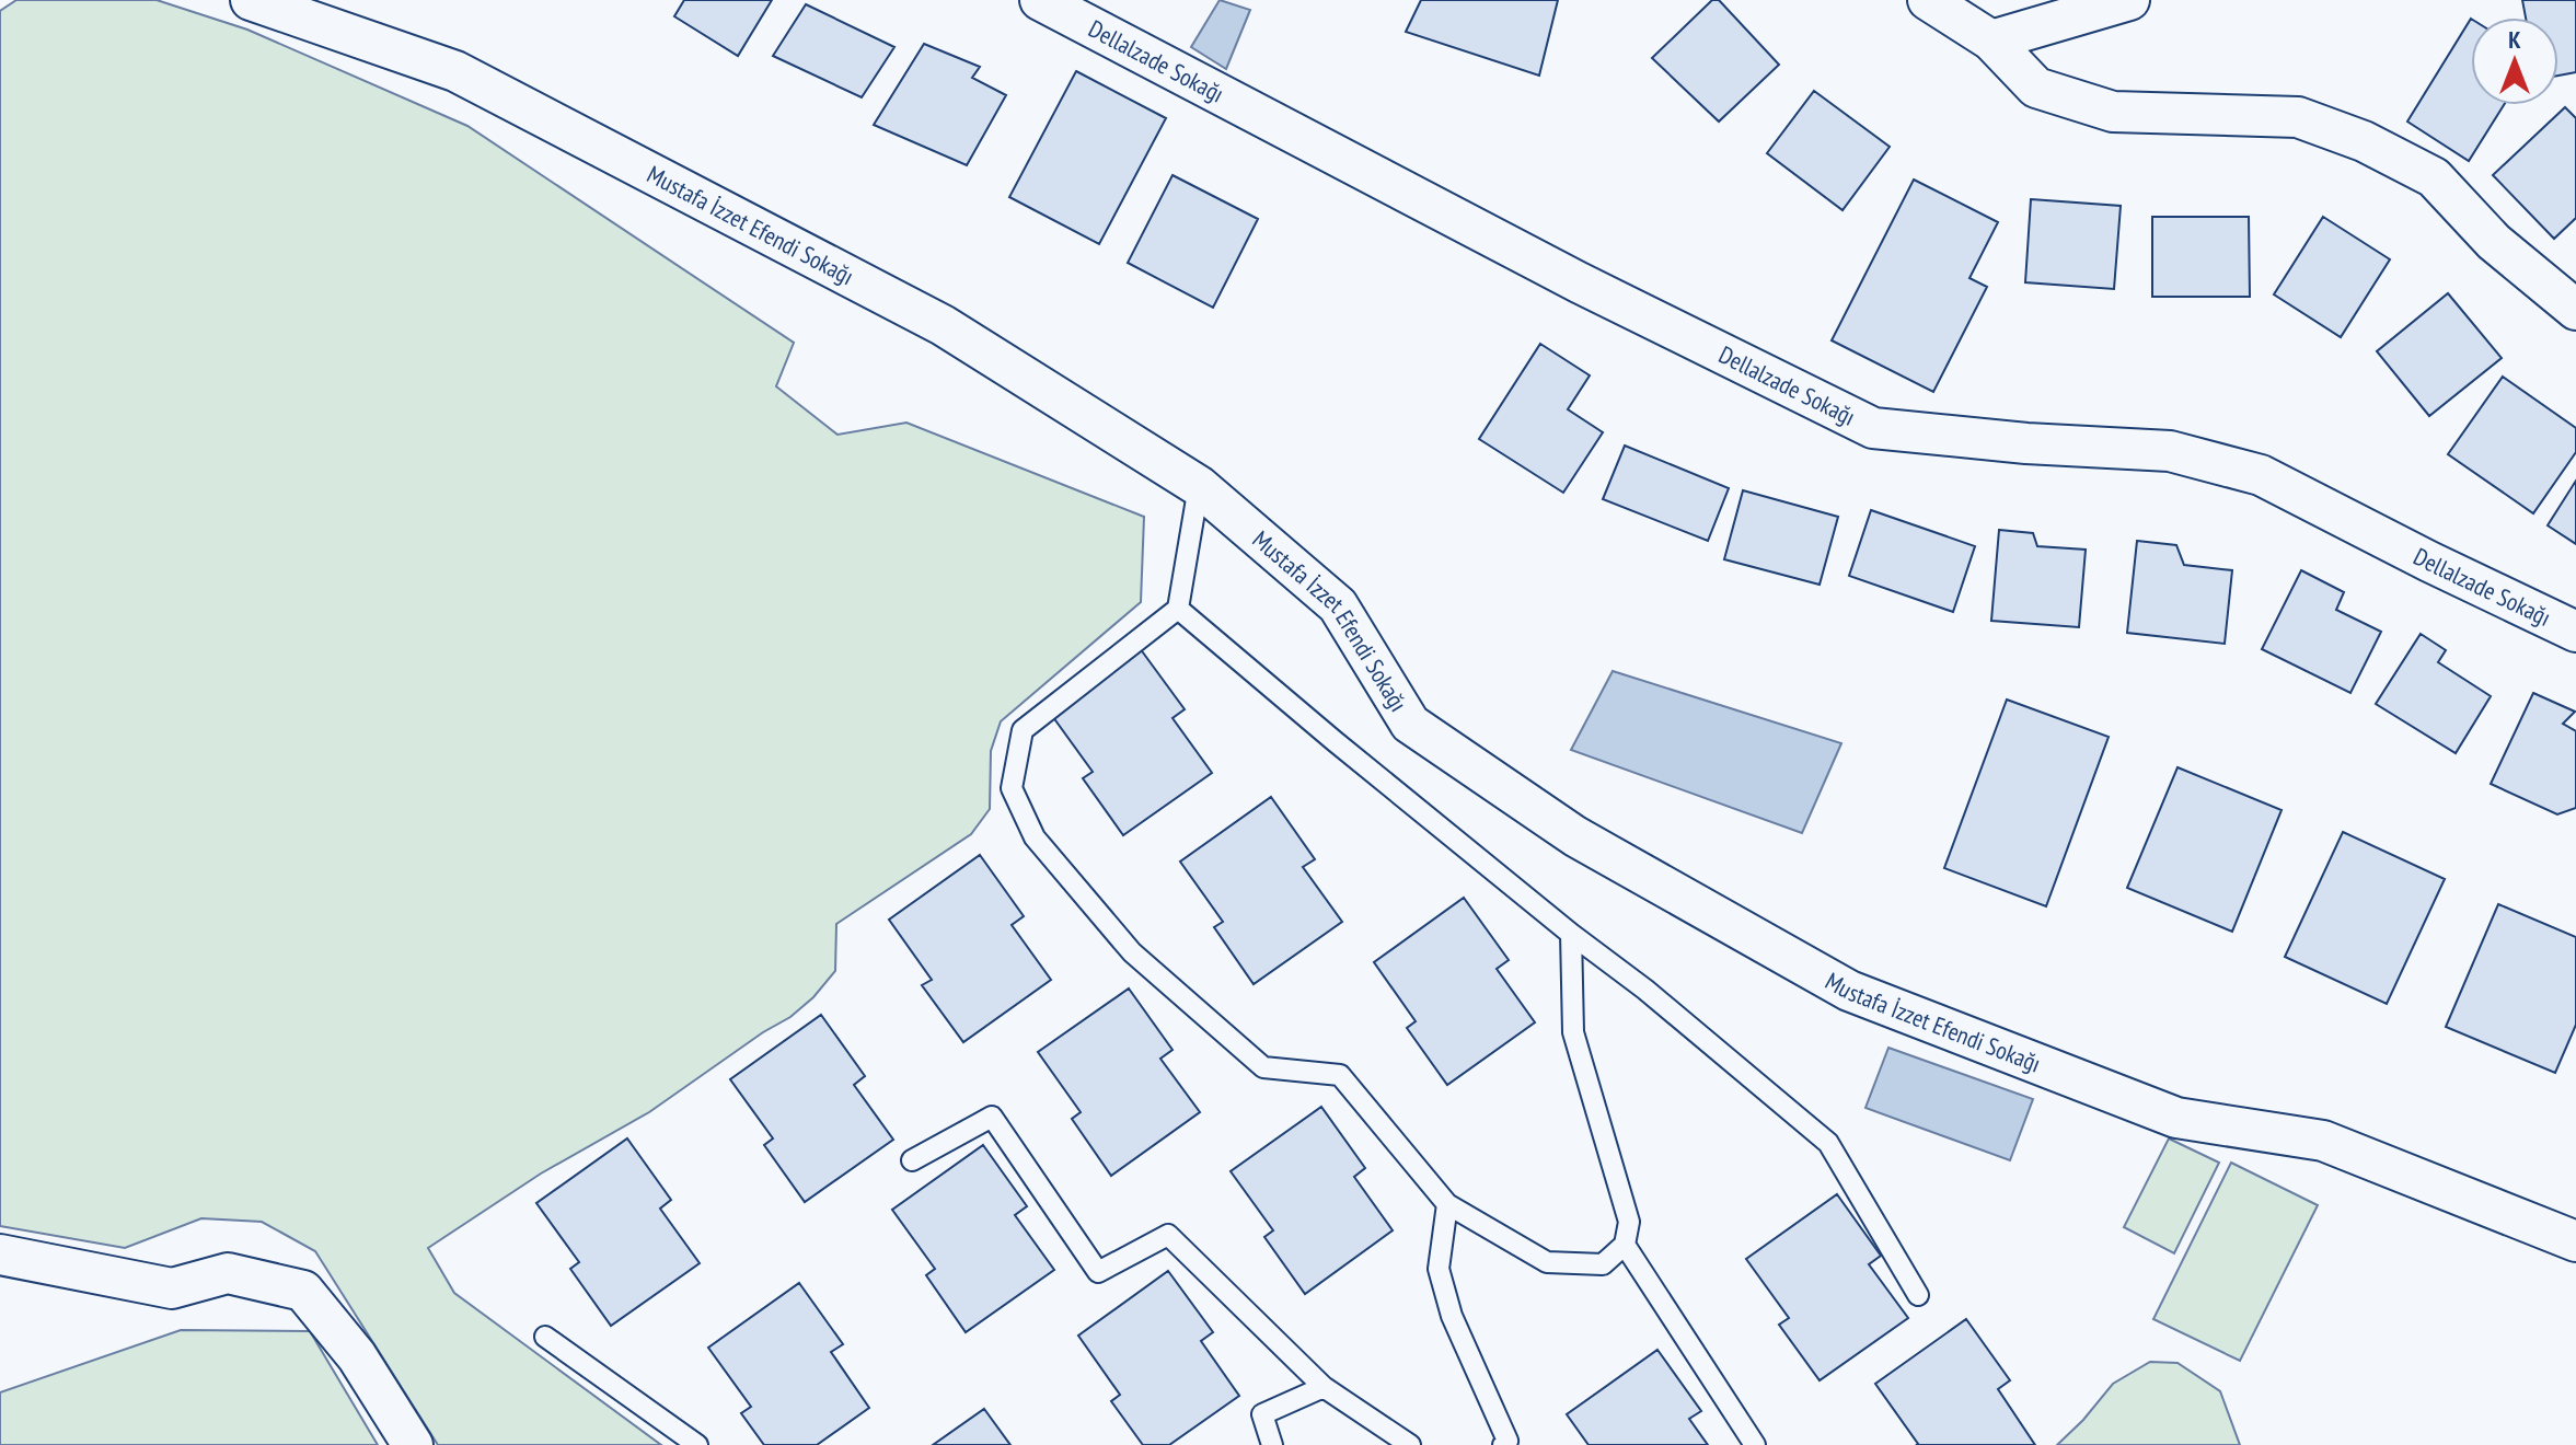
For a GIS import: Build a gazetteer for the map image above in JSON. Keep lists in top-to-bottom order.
{
  "streets": {
    "street": ["Dellalzade Sokağı", "Mustafa İzzet Efendi Sokağı"]
  },
  "north": "top"
}
